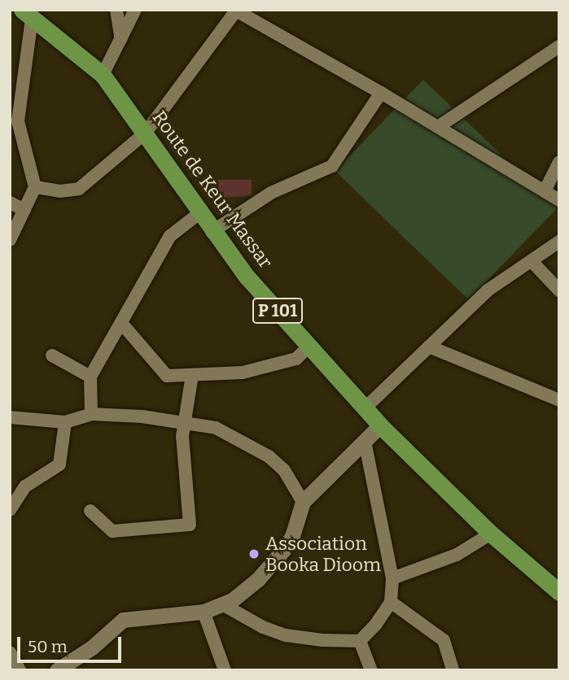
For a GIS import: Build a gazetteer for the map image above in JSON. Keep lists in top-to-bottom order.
{
  "streets": {
    "main road": ["Route de Keur Massar", "P 101"]
  },
  "places": ["Association Booka Dioom"],
  "scale_bar": "50 m"
}
